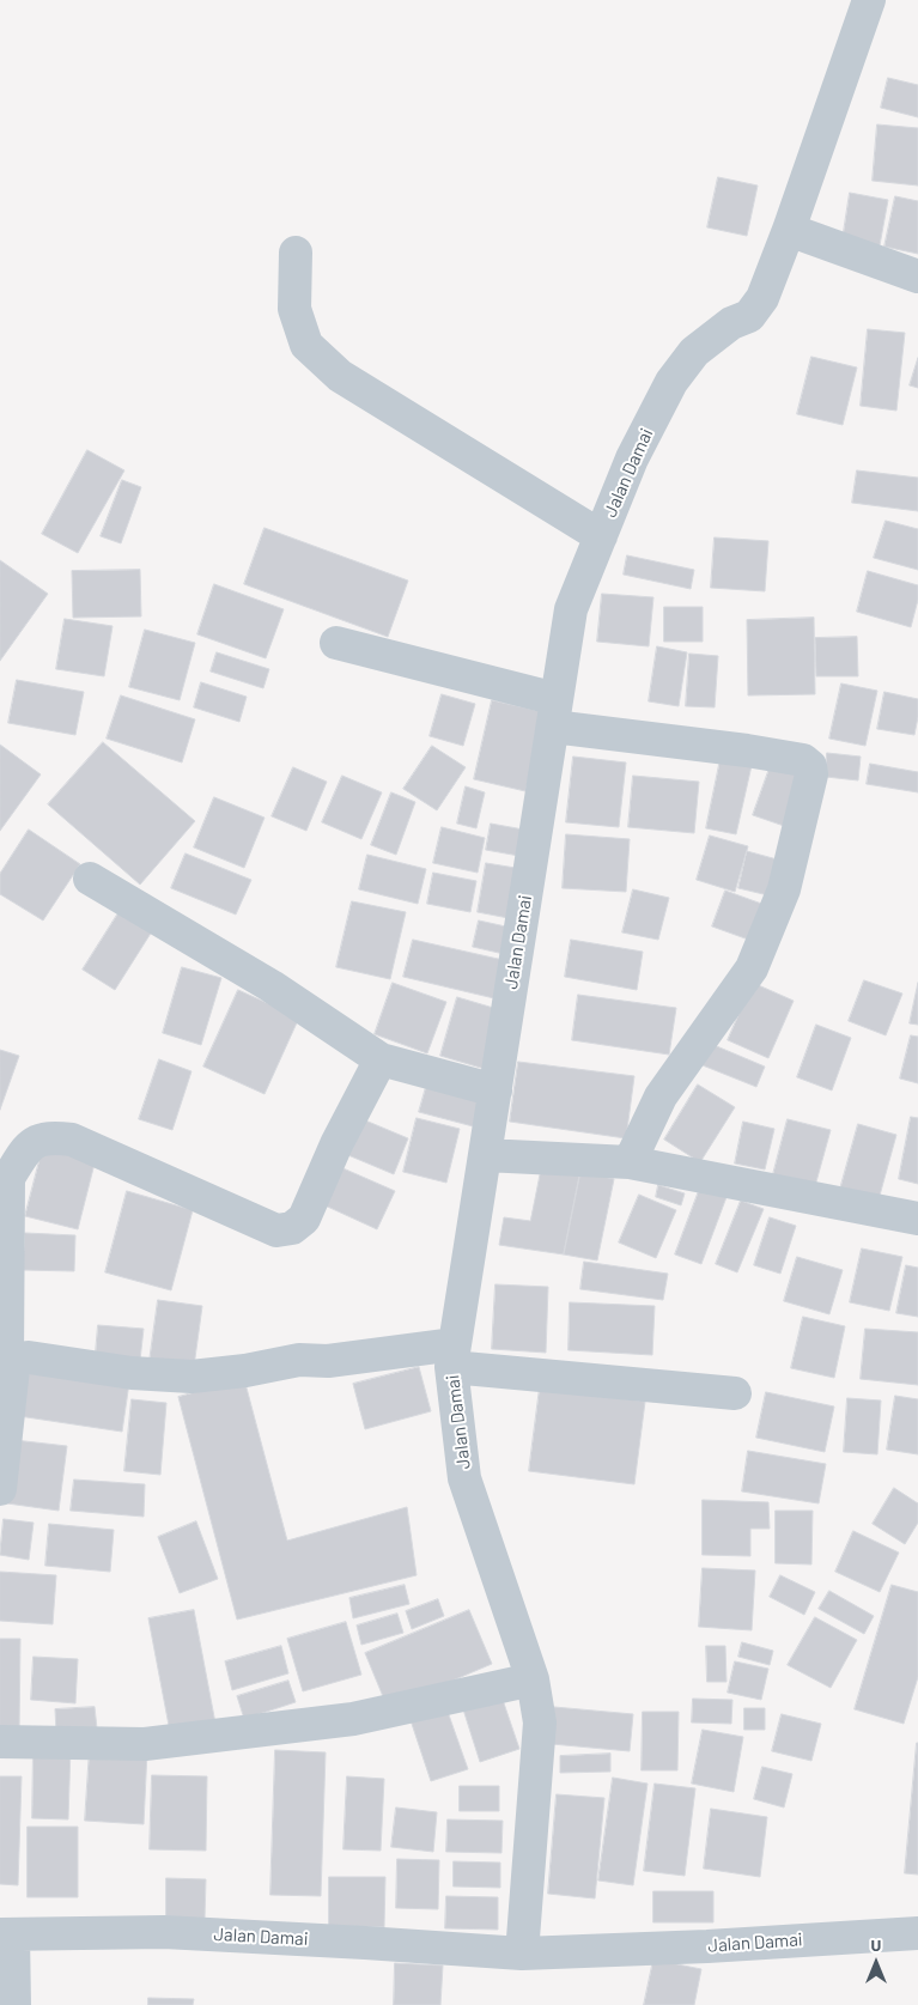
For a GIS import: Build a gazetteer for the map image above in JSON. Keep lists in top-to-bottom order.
{
  "streets": {
    "street": ["Jalan Damai"]
  },
  "north": "top"
}
